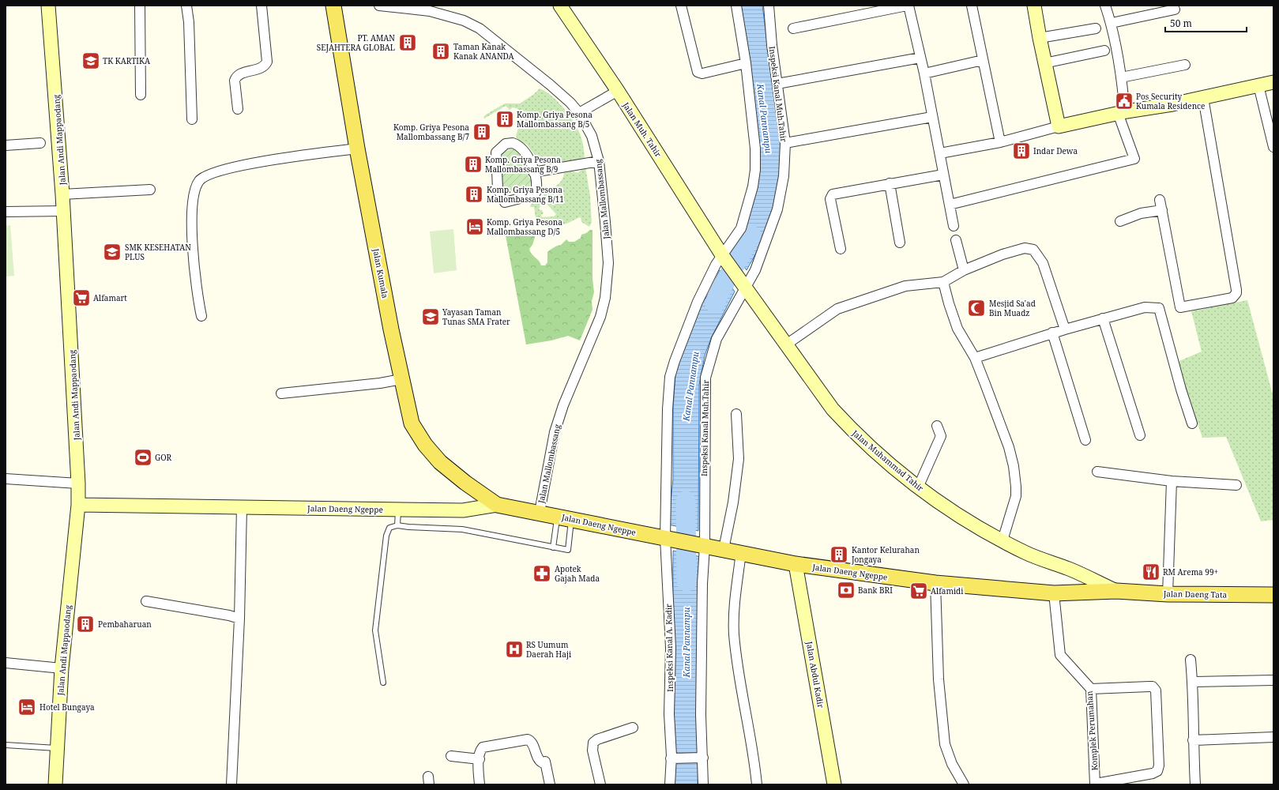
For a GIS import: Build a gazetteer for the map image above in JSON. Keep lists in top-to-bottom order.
{
  "streets": {
    "main road": ["Jalan Kumala", "Jalan Daeng Ngeppe", "Jalan Daeng Tata"],
    "street": [
      "Inspeksi Kanal Muh.Tahir",
      "Jalan Muh. Tahir",
      "Jalan Andi Mappaodang",
      "Jalan Mallombassang",
      "Jalan Muhammad Tahir",
      "Inspeksi Kanal A. Kadir",
      "Jalan Abdul Kadir",
      "Komplek Perumahan"
    ]
  },
  "crossings": [
    ["Inspeksi Kanal Muh.Tahir", "Jalan Muhammad Tahir"],
    ["Inspeksi Kanal Muh.Tahir", "Jalan Daeng Ngeppe"],
    ["Jalan Muh. Tahir", "Jalan Muhammad Tahir"],
    ["Jalan Andi Mappaodang", "Jalan Daeng Ngeppe"],
    ["Jalan Mallombassang", "Jalan Daeng Ngeppe"],
    ["Jalan Kumala", "Jalan Daeng Ngeppe"],
    ["Jalan Muhammad Tahir", "Jalan Daeng Ngeppe"],
    ["Jalan Muhammad Tahir", "Jalan Daeng Tata"],
    ["Jalan Daeng Ngeppe", "Jalan Daeng Tata"],
    ["Jalan Daeng Ngeppe", "Inspeksi Kanal A. Kadir"],
    ["Jalan Daeng Ngeppe", "Jalan Abdul Kadir"],
    ["Jalan Daeng Ngeppe", "Komplek Perumahan"]
  ],
  "water": ["Kanal Pannampu"],
  "places": {
    "building": [
      "PT. AMAN SEJAHTERA GLOBAL",
      "Taman Kanak Kanak ANANDA",
      "Komp. Griya Pesona Mallombassang B/5",
      "Komp. Griya Pesona Mallombassang B/7",
      "Indar Dewa",
      "Komp. Griya Pesona Mallombassang B/9",
      "Komp. Griya Pesona Mallombassang B/11",
      "Kantor Kelurahan Jongaya",
      "Pembaharuan"
    ],
    "school or university": ["TK KARTIKA", "SMK KESEHATAN PLUS", "Yayasan Taman Tunas SMA Frater"],
    "public building": ["Pos Security Kumala Residence"],
    "hotel": ["Komp. Griya Pesona Mallombassang D/5", "Hotel Bungaya"],
    "supermarket": ["Alfamart", "Alfamidi"],
    "mosque": ["Mesjid Sa'ad Bin Muadz"],
    "sports": ["GOR"],
    "restaurant": ["RM Arema 99+"],
    "pharmacy": ["Apotek Gajah Mada"],
    "bank": ["Bank BRI"],
    "hospital": ["RS Uumum Daerah Haji"]
  },
  "scale_bar": "50 m"
}
